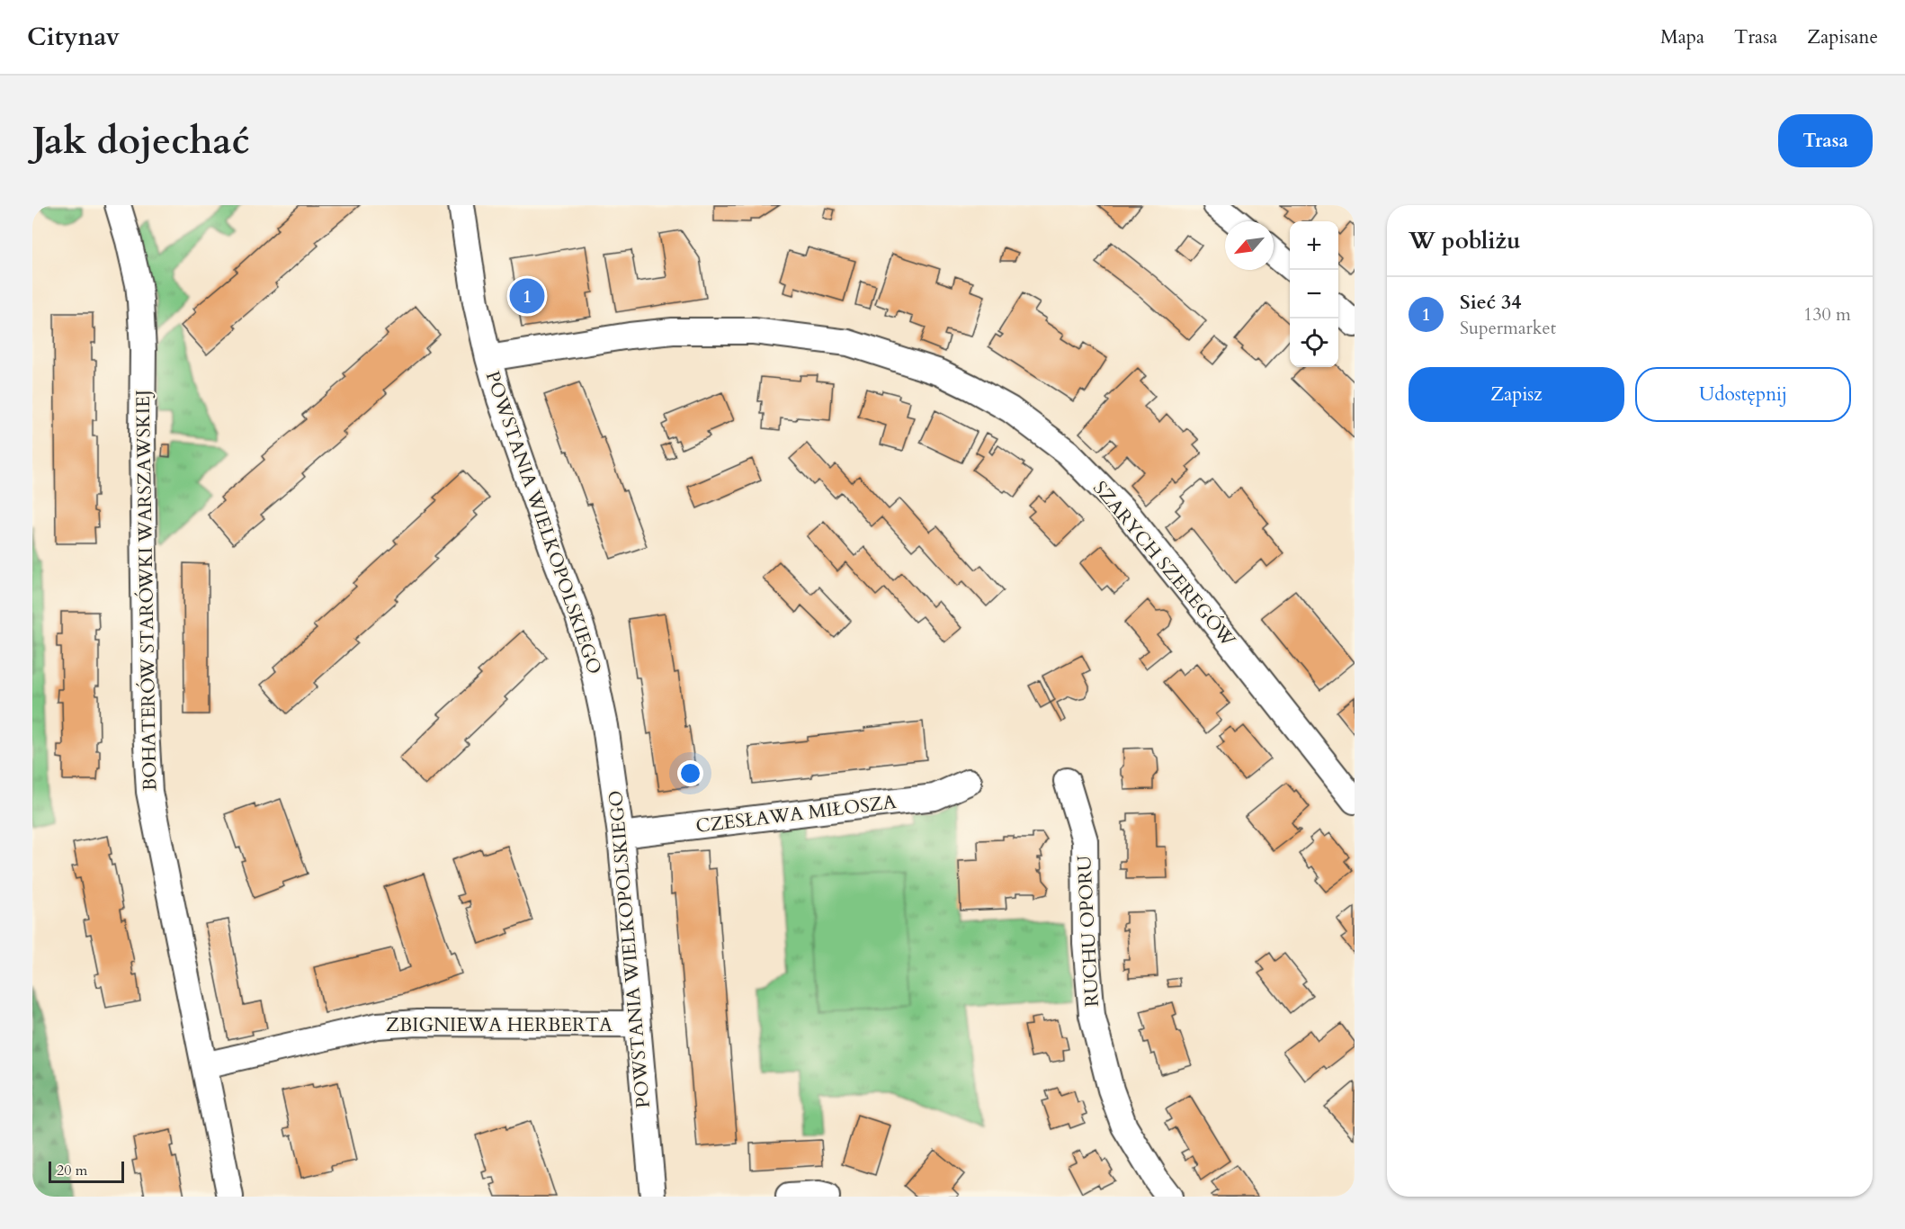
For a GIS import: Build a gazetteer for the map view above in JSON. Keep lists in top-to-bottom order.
{
  "streets": {
    "street": [
      "POWSTANIA WIELKOPOLSKIEGO",
      "SZARYCH SZEREGÓW",
      "BOHATERÓW STARÓWKI WARSZAWSKIEJ",
      "CZESŁAWA MIŁOSZA",
      "RUCHU OPORU",
      "ZBIGNIEWA HERBERTA"
    ]
  },
  "crossings": [
    ["POWSTANIA WIELKOPOLSKIEGO", "SZARYCH SZEREGÓW"],
    ["POWSTANIA WIELKOPOLSKIEGO", "CZESŁAWA MIŁOSZA"],
    ["POWSTANIA WIELKOPOLSKIEGO", "ZBIGNIEWA HERBERTA"],
    ["BOHATERÓW STARÓWKI WARSZAWSKIEJ", "ZBIGNIEWA HERBERTA"]
  ],
  "scale_bar": "20 m",
  "north": "bottom left",
  "page": {
    "header": "Citynav",
    "nav": ["Mapa", "Trasa", "Zapisane"],
    "buttons": [
      "Trasa",
      ["Zapisz", "Udostępnij"]
    ],
    "title": "Jak dojechać",
    "heading": "W pobliżu",
    "map_buttons": ["+", "−"],
    "list": [
      {
        "mark": "1",
        "name": "Sieć 34",
        "note": "Supermarket",
        "value": "130 m"
      }
    ],
    "pins": "1",
    "scale": "20 m"
  }
}
